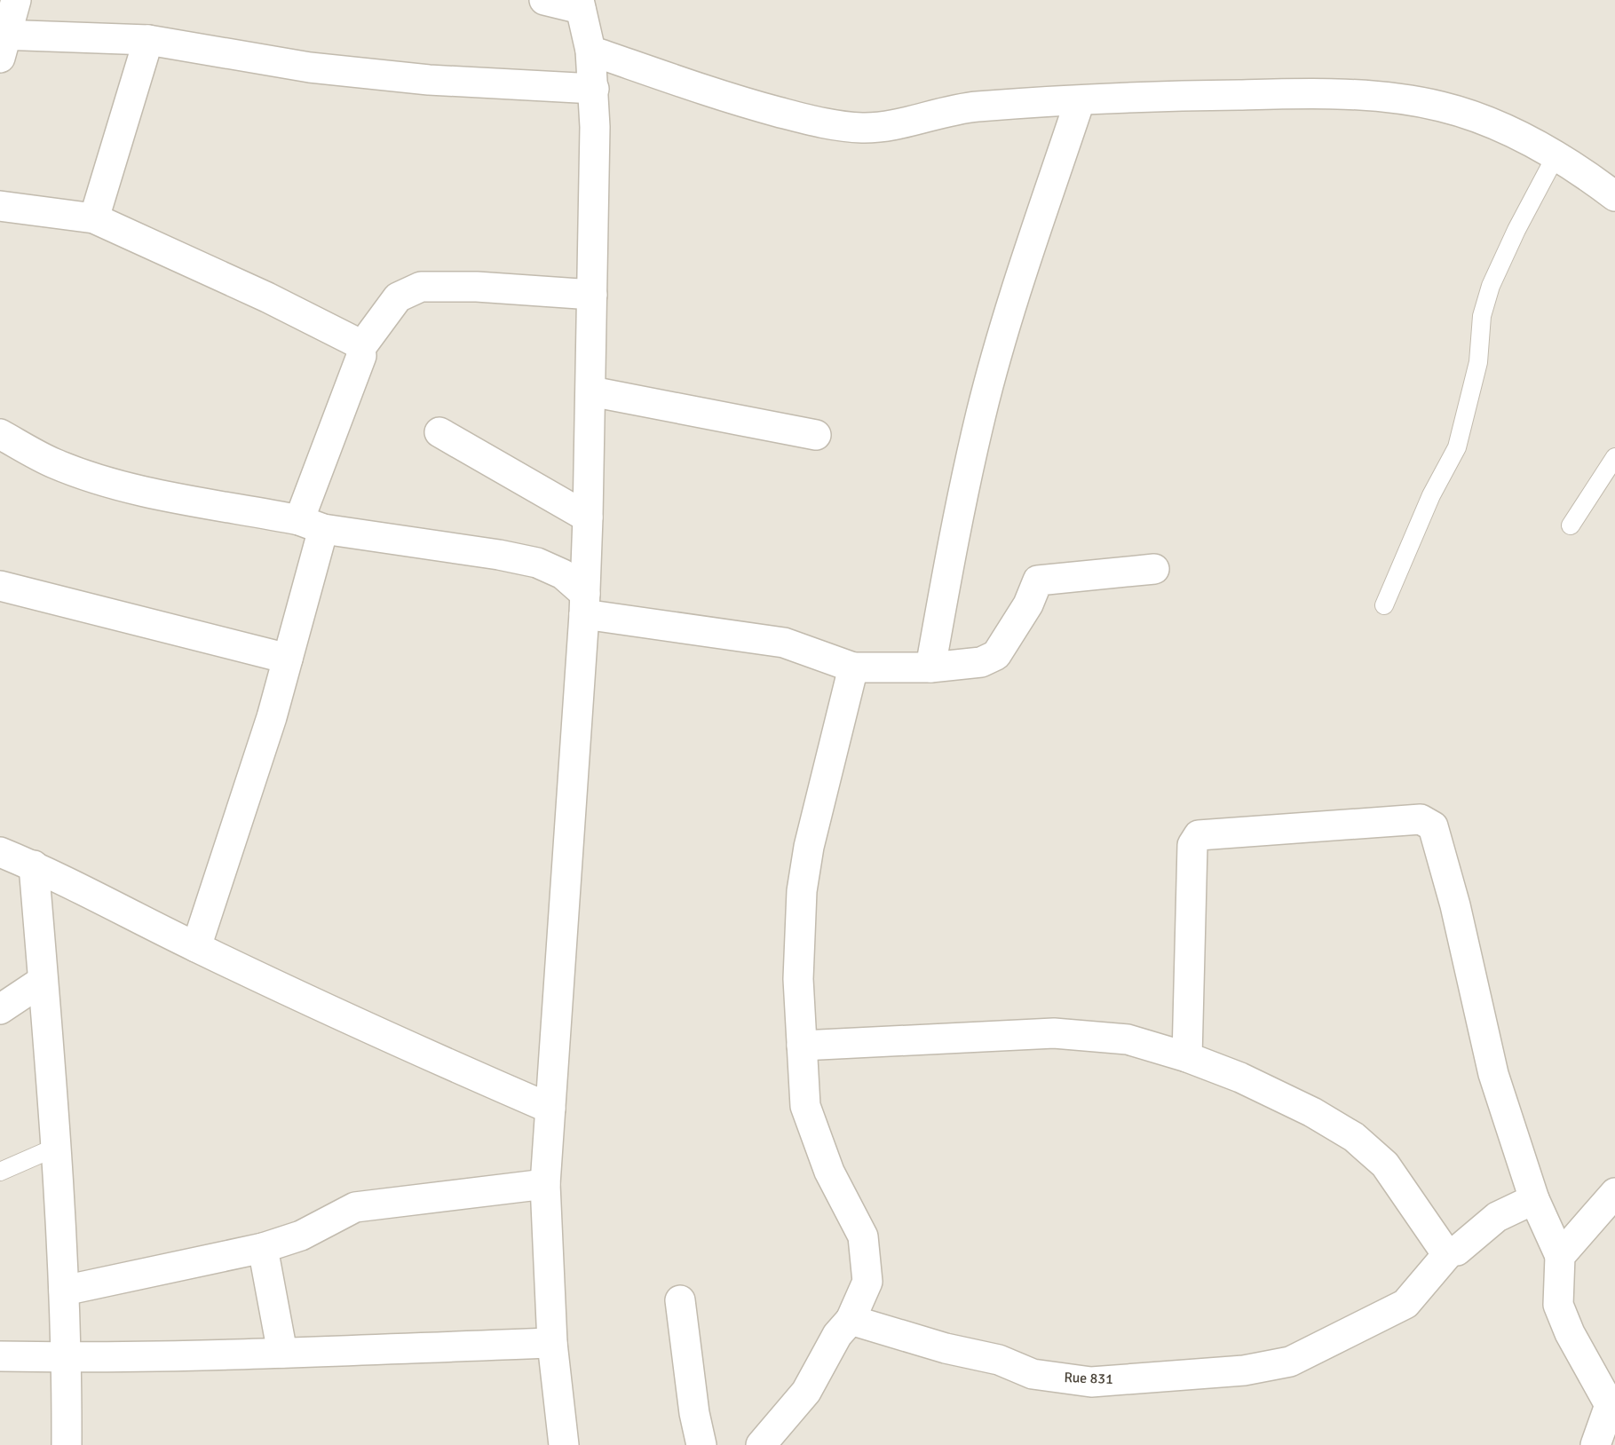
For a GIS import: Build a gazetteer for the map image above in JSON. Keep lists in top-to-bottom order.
{
  "streets": {
    "street": ["Rue 831"]
  }
}
